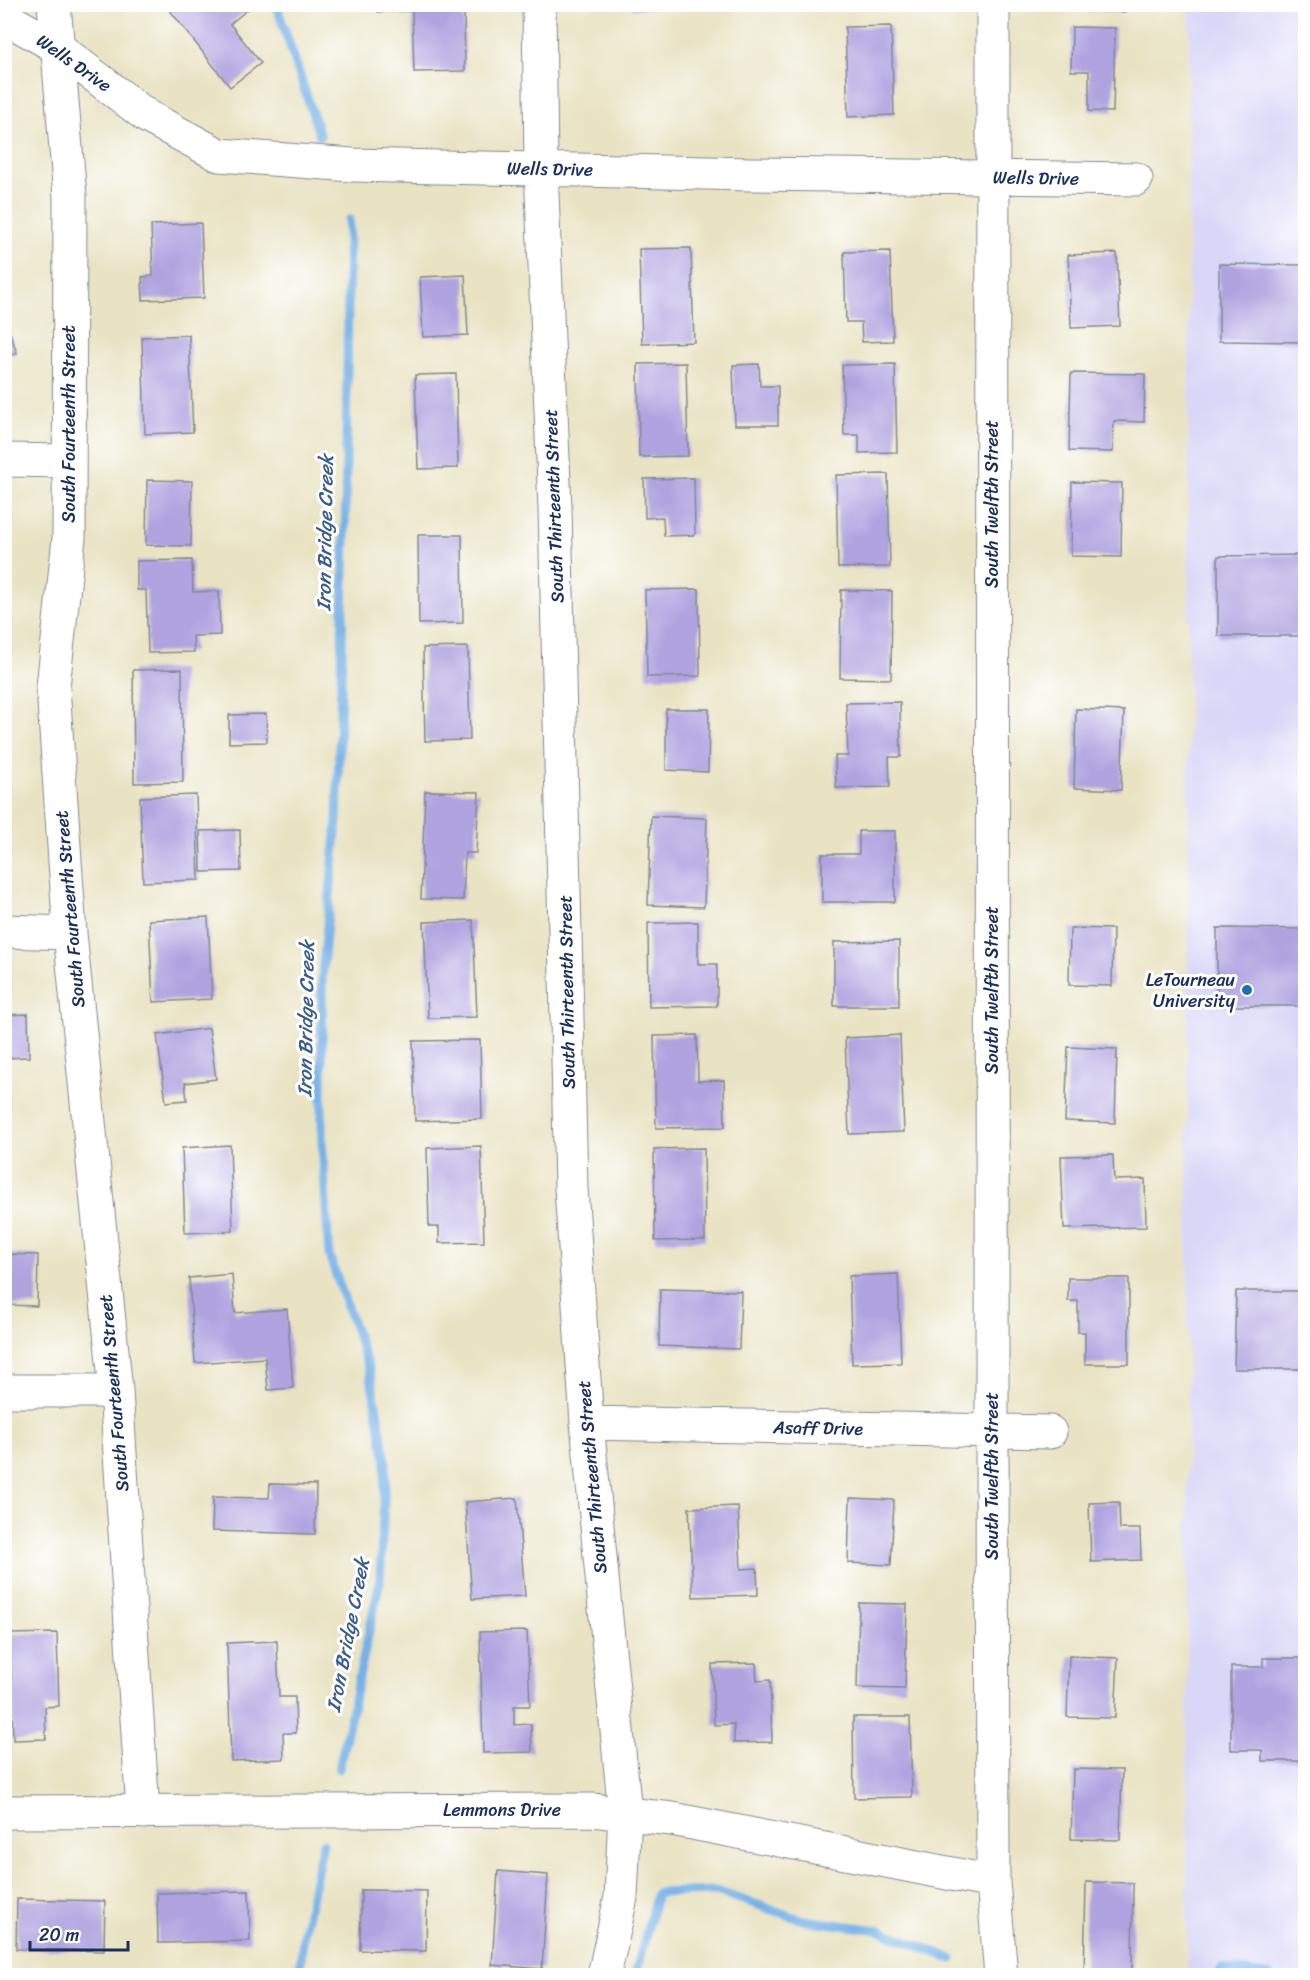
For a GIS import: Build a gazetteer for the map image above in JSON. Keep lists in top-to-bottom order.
{
  "streets": {
    "street": [
      "Wells Drive",
      "South Fourteenth Street",
      "South Twelfth Street",
      "South Thirteenth Street",
      "Asaff Drive",
      "Lemmons Drive"
    ]
  },
  "crossings": [
    ["Wells Drive", "South Fourteenth Street"],
    ["Wells Drive", "South Twelfth Street"],
    ["Wells Drive", "South Thirteenth Street"],
    ["South Fourteenth Street", "Lemmons Drive"],
    ["South Twelfth Street", "Asaff Drive"],
    ["South Twelfth Street", "Lemmons Drive"],
    ["South Thirteenth Street", "Asaff Drive"],
    ["South Thirteenth Street", "Lemmons Drive"]
  ],
  "water": ["Iron Bridge Creek"],
  "places": ["LeTourneau University"],
  "scale_bar": "20 m"
}
